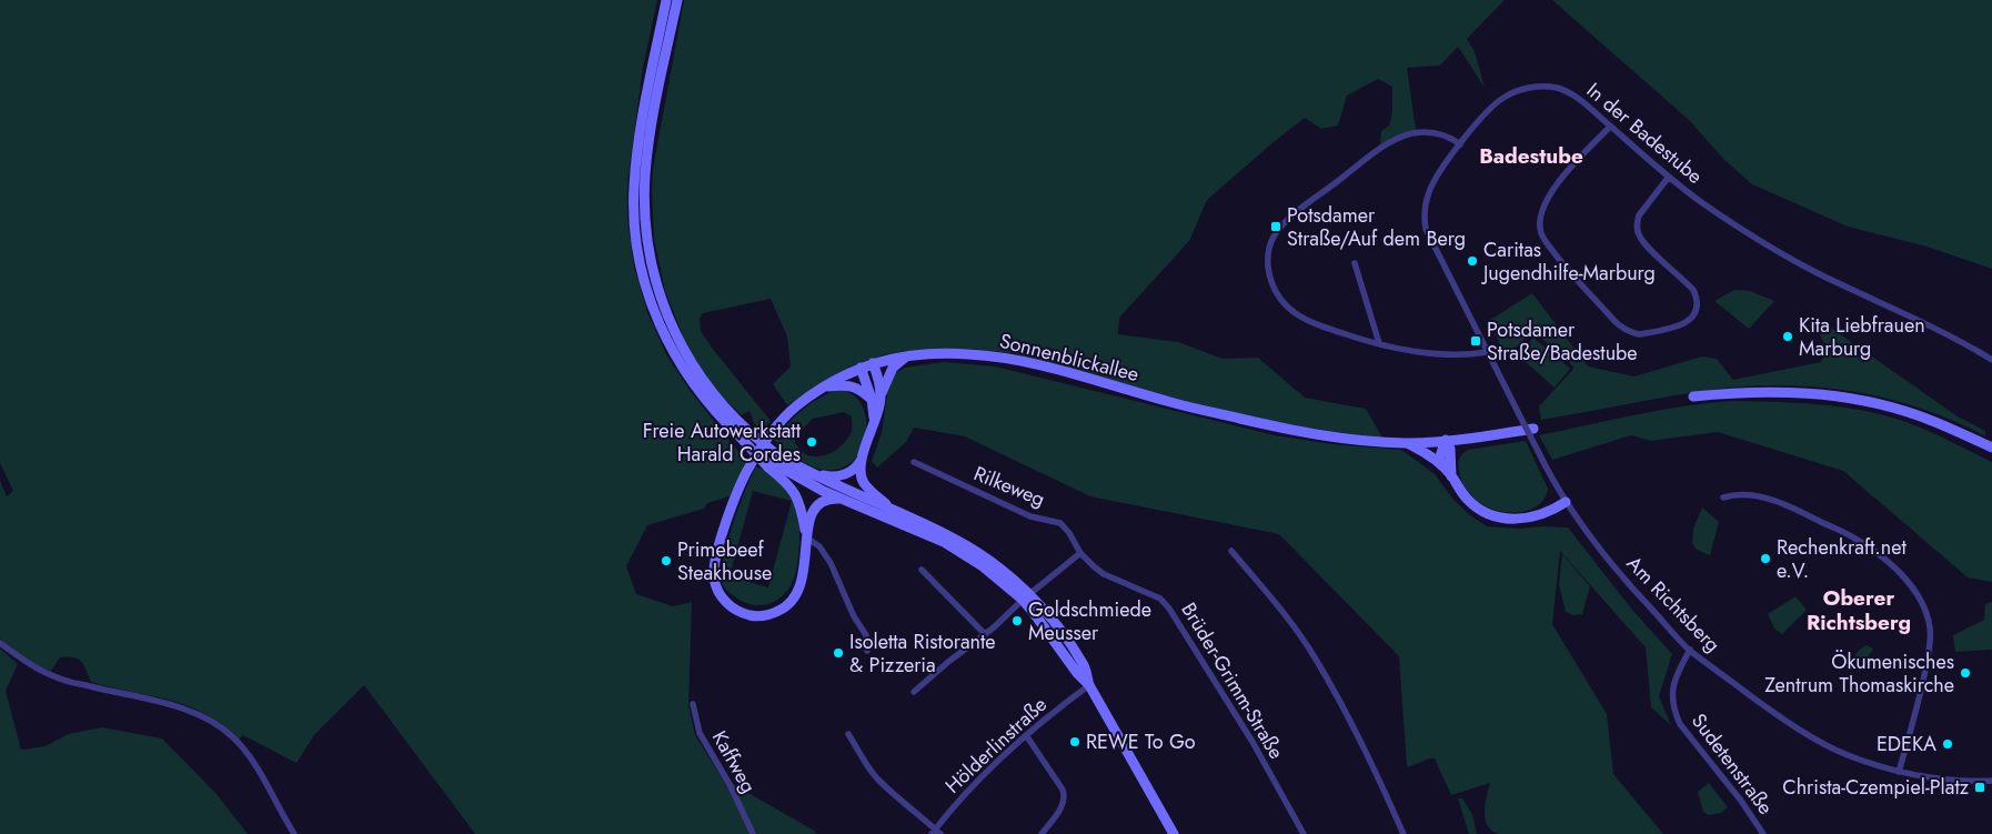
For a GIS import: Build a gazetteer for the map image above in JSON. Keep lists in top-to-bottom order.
{
  "streets": {
    "main road": ["Sonnenblickallee"],
    "street": [
      "In der Badestube",
      "Rilkeweg",
      "Am Richtsberg",
      "Brüder-Grimm-Straße",
      "Hölderlinstraße",
      "Kaffweg",
      "Sudetenstraße"
    ]
  },
  "crossings": [
    ["In der Badestube", "Am Richtsberg"],
    ["Rilkeweg", "Brüder-Grimm-Straße"],
    ["Am Richtsberg", "Sudetenstraße"]
  ],
  "districts": ["Badestube", "Oberer Richtsberg"],
  "places": {
    "transit": ["Potsdamer Straße/Auf dem Berg", "Potsdamer Straße/Badestube", "Christa-Czempiel-Platz"],
    "other": [
      "Caritas Jugendhilfe-Marburg",
      "Kita Liebfrauen Marburg",
      "Freie Autowerkstatt Harald Cordes",
      "Rechenkraft.net e.V.",
      "Primebeef Steakhouse",
      "Goldschmiede Meusser",
      "Isoletta Ristorante & Pizzeria",
      "Ökumenisches Zentrum Thomaskirche",
      "REWE To Go",
      "EDEKA"
    ]
  }
}
